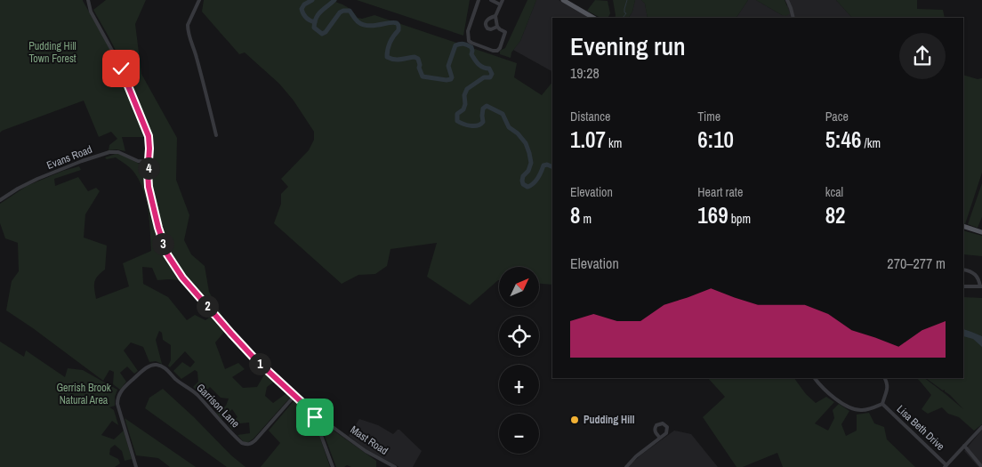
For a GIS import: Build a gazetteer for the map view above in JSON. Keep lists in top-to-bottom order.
{
  "streets": {
    "street": [
      "Evans Road",
      "Garrison Lane",
      "Lisa Beth Drive",
      "Mast Road"
    ]
  },
  "crossings": [
    ["Evans Road", "Mast Road"],
    ["Garrison Lane", "Mast Road"]
  ],
  "parks": ["Pudding Hill Town Forest", "Gerrish Brook Natural Area"],
  "places": ["Pudding Hill"],
  "north": "top right",
  "page": {
    "heading": ["Evening run", "19:28"],
    "stats": [
      ["Distance", "1.07 km"],
      ["Time", "6:10"],
      ["Pace", "5:46 /km"],
      ["Elevation", "8 m"],
      ["Heart rate", "169 bpm"],
      ["kcal", "82"]
    ],
    "pins": [
      "4",
      "3",
      "2",
      "1"
    ],
    "chart": ["Elevation", "270–277 m"],
    "map_buttons": ["+", "−"]
  }
}
